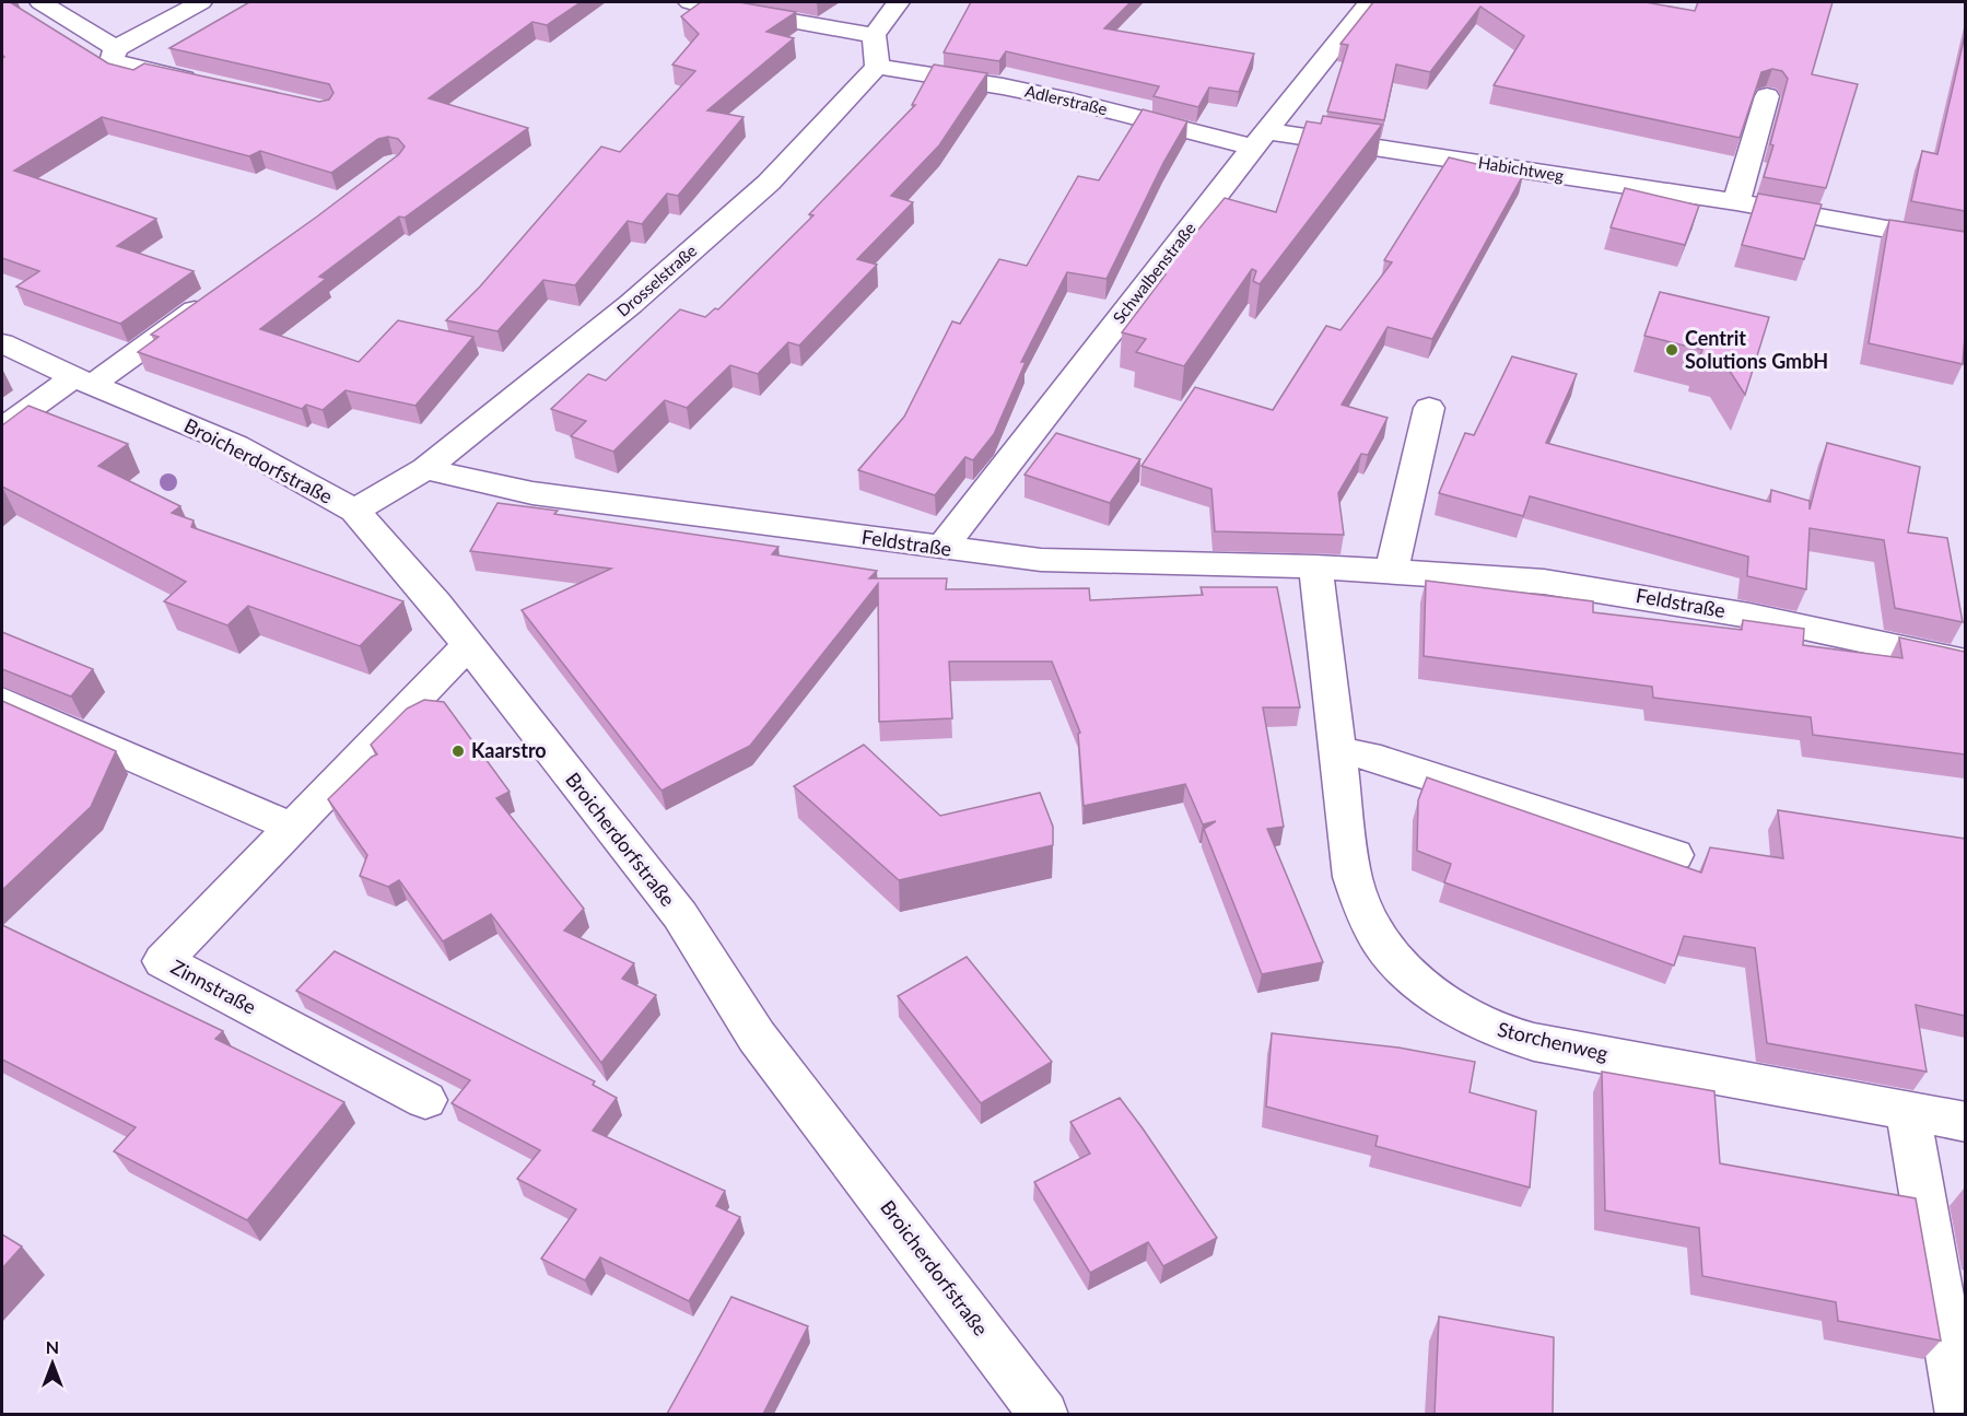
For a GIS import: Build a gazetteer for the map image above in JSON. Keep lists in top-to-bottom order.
{
  "streets": {
    "street": [
      "Adlerstraße",
      "Habichtweg",
      "Schwalbenstraße",
      "Drosselstraße",
      "Broicherdorfstraße",
      "Feldstraße",
      "Zinnstraße",
      "Storchenweg"
    ]
  },
  "crossings": [
    ["Adlerstraße", "Habichtweg"],
    ["Adlerstraße", "Schwalbenstraße"],
    ["Adlerstraße", "Drosselstraße"],
    ["Habichtweg", "Schwalbenstraße"],
    ["Schwalbenstraße", "Feldstraße"],
    ["Drosselstraße", "Broicherdorfstraße"],
    ["Drosselstraße", "Feldstraße"],
    ["Broicherdorfstraße", "Zinnstraße"],
    ["Feldstraße", "Storchenweg"]
  ],
  "places": ["Centrit Solutions GmbH", "Kaarstro"],
  "north": "top"
}
